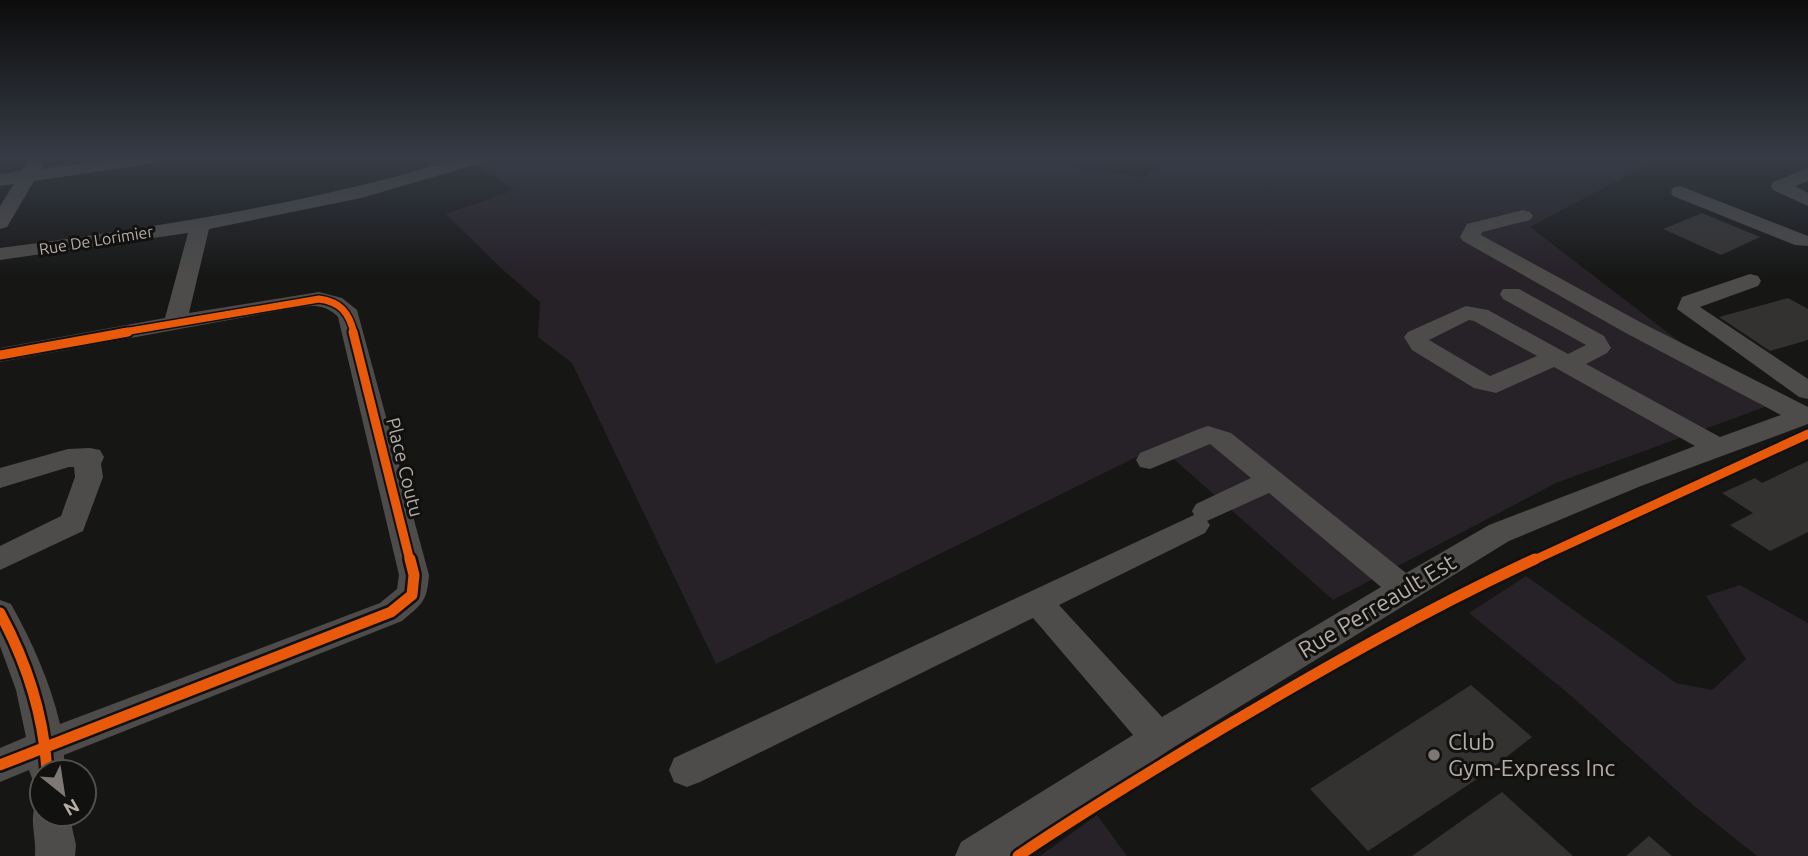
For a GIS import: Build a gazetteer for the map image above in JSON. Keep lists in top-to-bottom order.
{
  "streets": {
    "street": ["Rue De Lorimier", "Place Coutu", "Rue Perreault Est"]
  },
  "places": ["Club Gym-Express Inc"],
  "north": "bottom right"
}
